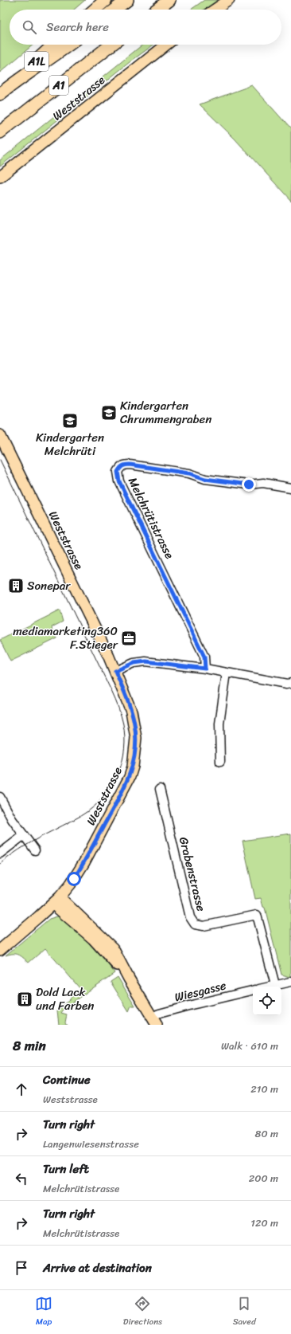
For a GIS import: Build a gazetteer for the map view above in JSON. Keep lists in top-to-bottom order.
{
  "streets": {
    "highway": ["A1L", "A1"],
    "main road": ["Weststrasse"],
    "street": ["Melchrütistrasse", "Grabenstrasse", "Wiesgasse"]
  },
  "crossings": [
    ["A1L", "A1"]
  ],
  "places": {
    "school or university": ["Kindergarten Chrummengraben", "Kindergarten Melchrüti"],
    "building": ["Sonepar", "Dold Lack und Farben"],
    "office": ["mediamarketing360 F.Stieger"]
  },
  "page": {
    "search": "Search here",
    "heading": ["8 min", "Walk · 610 m"],
    "list": [
      ["Continue", "Weststrasse", "210 m"],
      ["Turn right", "Langenwiesenstrasse", "80 m"],
      ["Turn left", "Melchrütistrasse", "200 m"],
      ["Turn right", "Melchrütistrasse", "120 m"],
      "Arrive at destination"
    ],
    "nav": ["Map", "Directions", "Saved"]
  }
}
